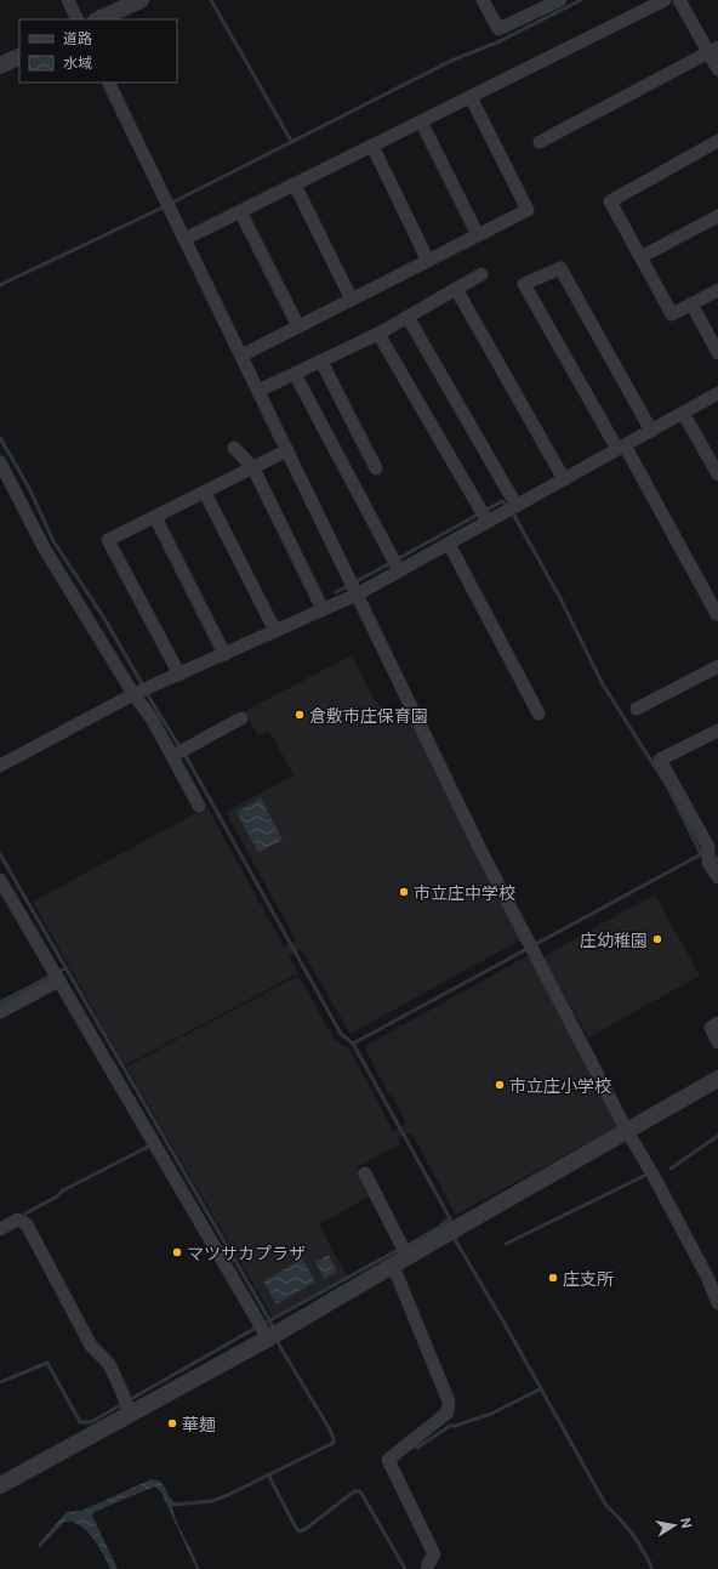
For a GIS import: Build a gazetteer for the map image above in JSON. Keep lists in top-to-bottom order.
{
  "places": [
    "倉敷市庄保育園",
    "市立庄中学校",
    "庄幼稚園",
    "市立庄小学校",
    "マツサカプラザ",
    "庄支所",
    "華麺"
  ],
  "legend": ["道路", "水域"],
  "north": "right"
}
